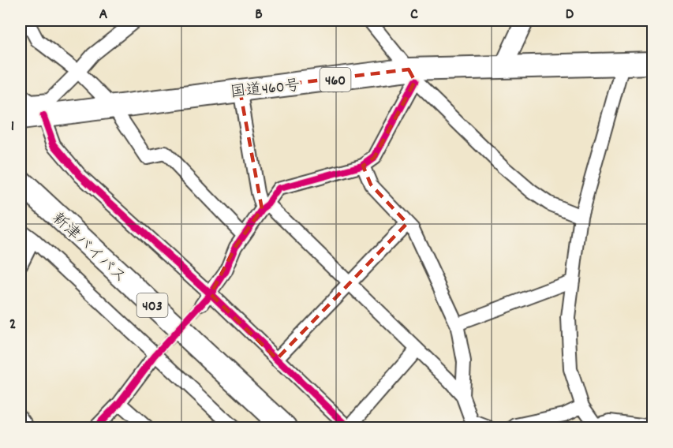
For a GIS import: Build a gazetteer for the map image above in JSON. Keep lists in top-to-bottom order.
{
  "streets": {
    "highway": [
      "460",
      "国道460号",
      "新津バイパス",
      "403"
    ]
  },
  "grid": {
    "columns": [
      "A",
      "B",
      "C",
      "D"
    ],
    "rows": ["1", "2"]
  }
}
